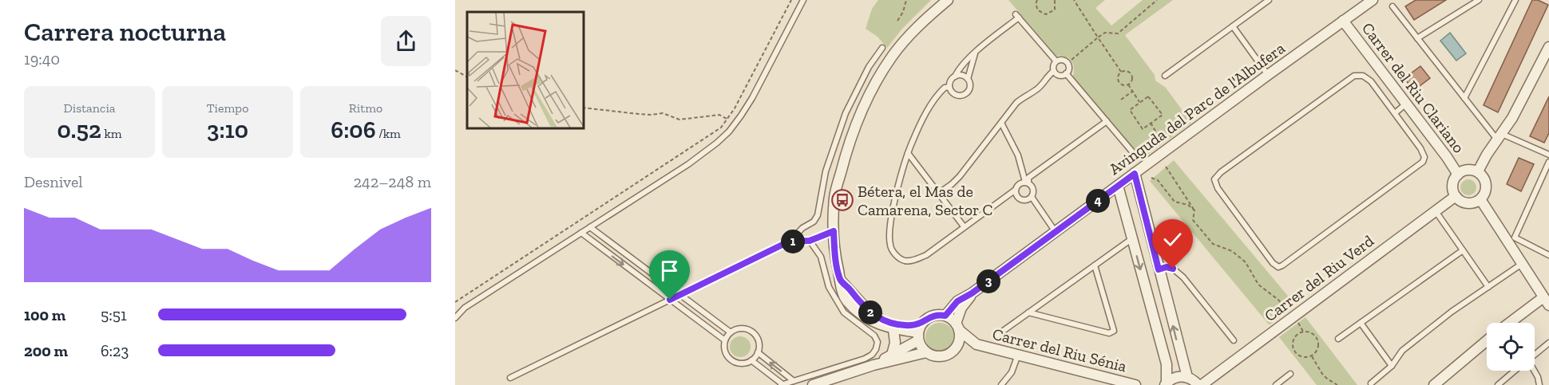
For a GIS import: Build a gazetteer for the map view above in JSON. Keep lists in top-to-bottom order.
{
  "streets": {
    "street": [
      "Carrer del Riu Clariano",
      "Avinguda del Parc de l'Albufera",
      "Carrer del Riu Verd",
      "Carrer del Riu Sénia"
    ]
  },
  "crossings": [
    ["Carrer del Riu Clariano", "Avinguda del Parc de l'Albufera"],
    ["Carrer del Riu Clariano", "Carrer del Riu Verd"],
    ["Avinguda del Parc de l'Albufera", "Carrer del Riu Sénia"]
  ],
  "places": {
    "bus stop": ["Bétera, el Mas de Camarena, Sector C"]
  },
  "page": {
    "heading": ["Carrera nocturna", "19:40"],
    "stats": [
      ["Distancia", "0.52 km"],
      ["Tiempo", "3:10"],
      ["Ritmo", "6:06 /km"]
    ],
    "chart": ["Desnivel", "242–248 m"],
    "pins": [
      "4",
      "1",
      "3",
      "2"
    ],
    "list": [
      {
        "name": "100 m",
        "note": "5:51"
      },
      {
        "name": "200 m",
        "note": "6:23"
      }
    ]
  }
}
